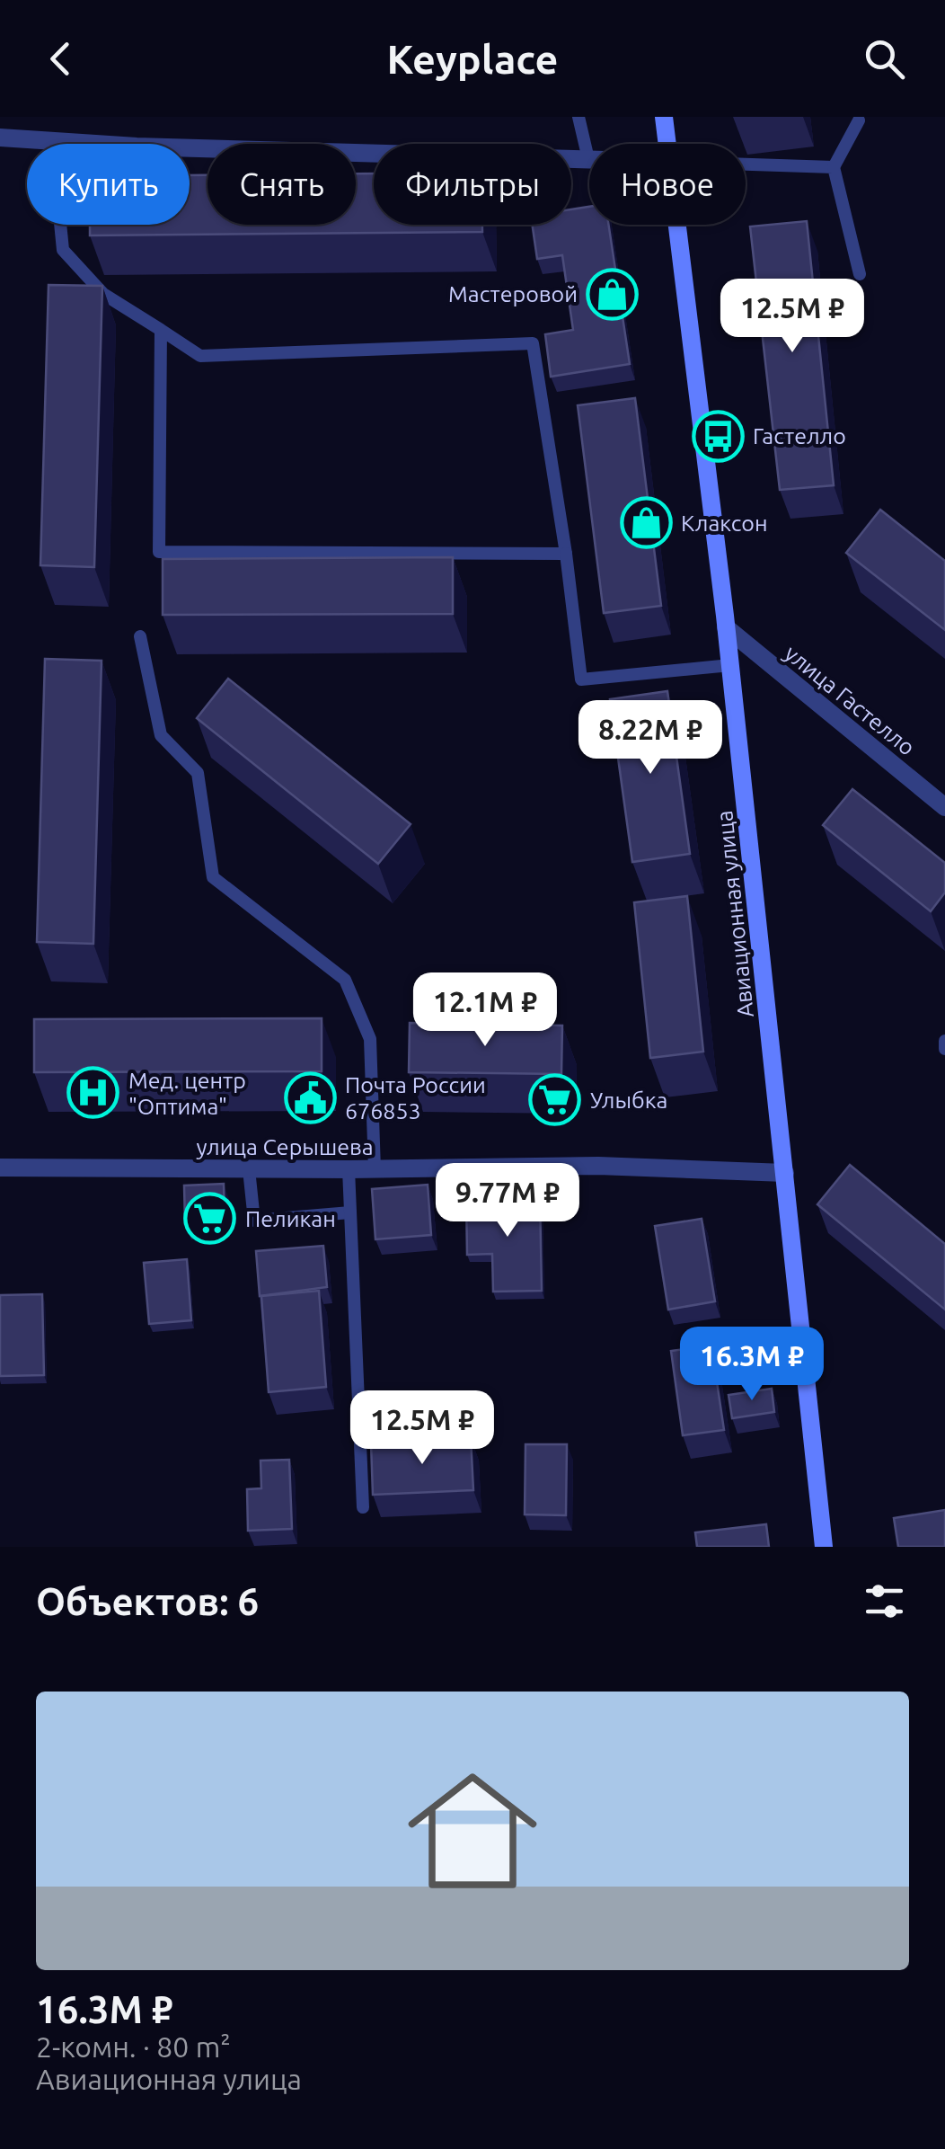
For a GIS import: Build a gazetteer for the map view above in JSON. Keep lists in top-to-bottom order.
{
  "streets": {
    "street": ["улица Гастелло", "Авиационная улица", "улица Серышева"]
  },
  "crossings": [
    ["улица Гастелло", "Авиационная улица"],
    ["Авиационная улица", "улица Серышева"]
  ],
  "places": {
    "shop": ["Мастеровой", "Клаксон"],
    "bus stop": ["Гастелло"],
    "hospital": ["Мед. центр \"Оптима\""],
    "public building": ["Почта России 676853"],
    "supermarket": ["Улыбка", "Пеликан"]
  },
  "page": {
    "header": "Keyplace",
    "chip": [
      "Купить",
      "Снять",
      "Фильтры",
      "Новое"
    ],
    "price": [
      "12.5M ₽",
      "8.22M ₽",
      "12.1M ₽",
      "9.77M ₽",
      "16.3M ₽",
      "12.5M ₽"
    ],
    "heading": "Объектов: 6",
    "list": [
      {
        "name": "16.3M ₽",
        "note": "2-комн. · 80 m² · Авиационная улица"
      }
    ]
  }
}
